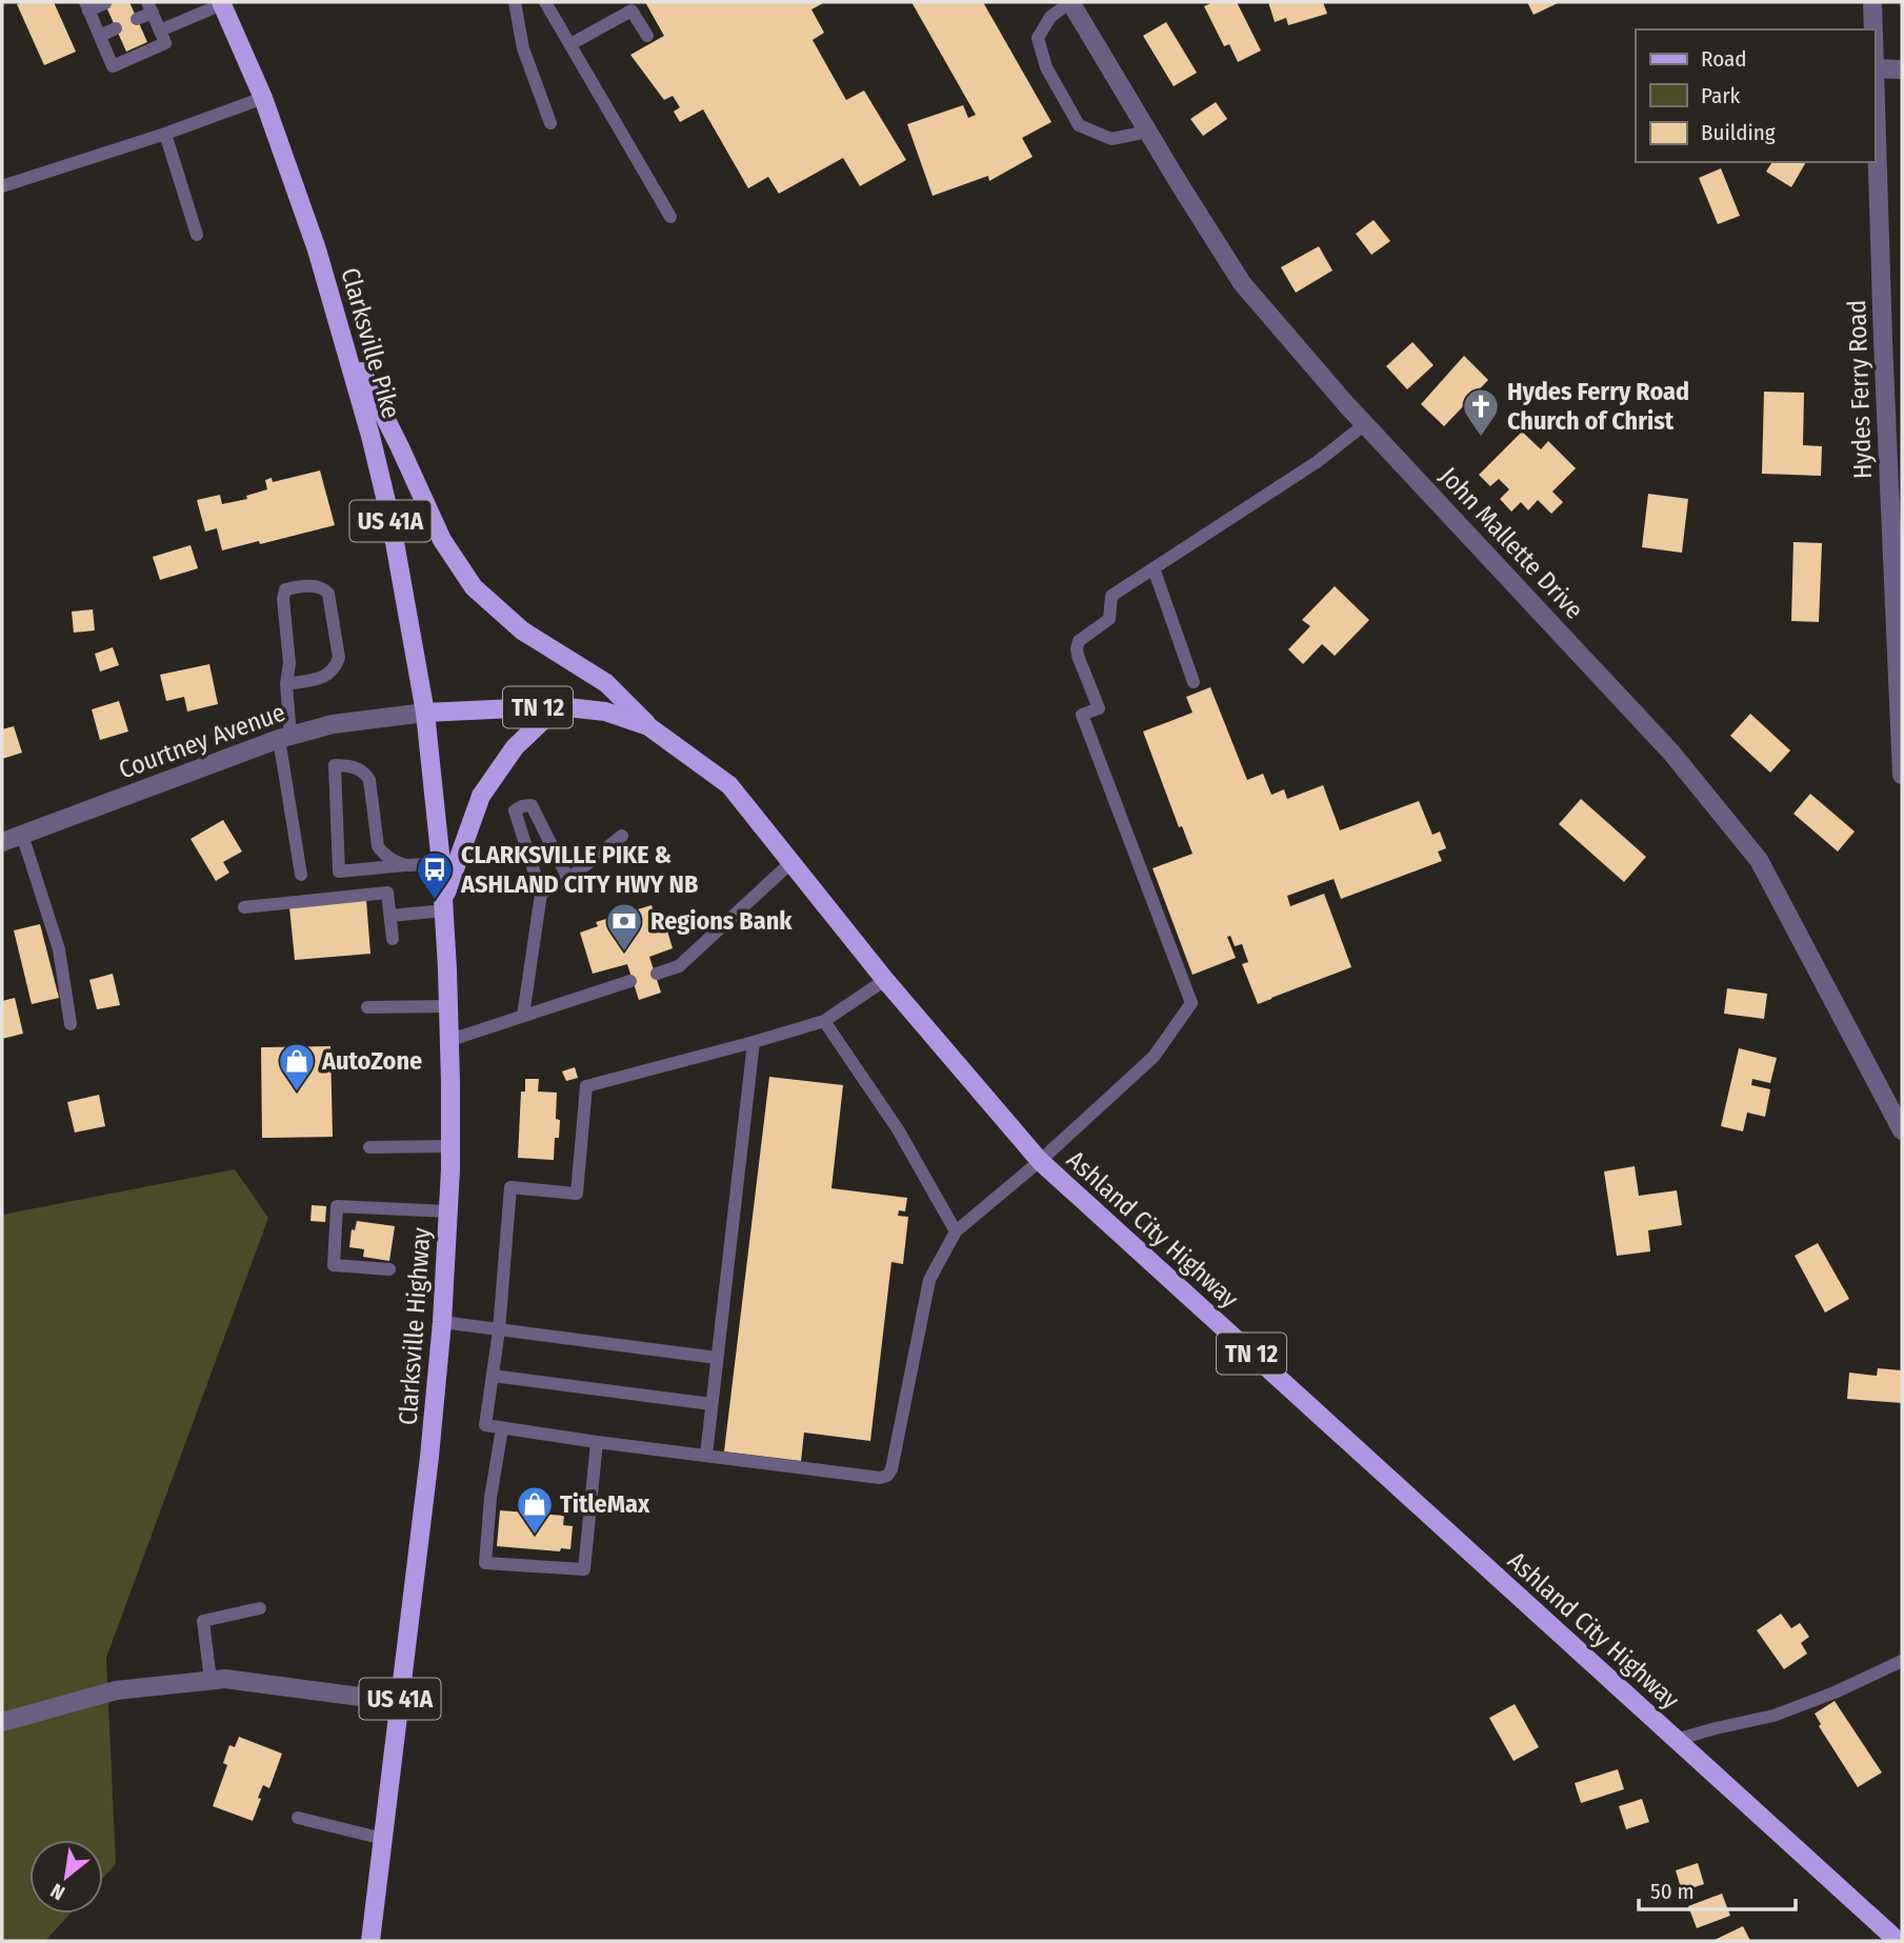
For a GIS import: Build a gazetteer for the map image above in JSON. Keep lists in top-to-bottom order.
{
  "streets": {
    "main road": [
      "Clarksville Pike",
      "US 41A",
      "TN 12",
      "Ashland City Highway",
      "Clarksville Highway"
    ],
    "street": ["Hydes Ferry Road", "John Mallette Drive", "Courtney Avenue"]
  },
  "crossings": [
    ["Clarksville Pike", "Courtney Avenue"],
    ["Clarksville Pike", "Ashland City Highway"],
    ["Clarksville Pike", "Clarksville Highway"],
    ["Courtney Avenue", "Ashland City Highway"],
    ["Courtney Avenue", "Clarksville Highway"],
    ["Ashland City Highway", "Clarksville Highway"]
  ],
  "places": {
    "church": ["Hydes Ferry Road Church of Christ"],
    "bus stop": ["CLARKSVILLE PIKE & ASHLAND CITY HWY NB"],
    "bank": ["Regions Bank"],
    "shop": ["AutoZone", "TitleMax"]
  },
  "legend": ["Road", "Park", "Building"],
  "scale_bar": "50 m",
  "north": "bottom left"
}
